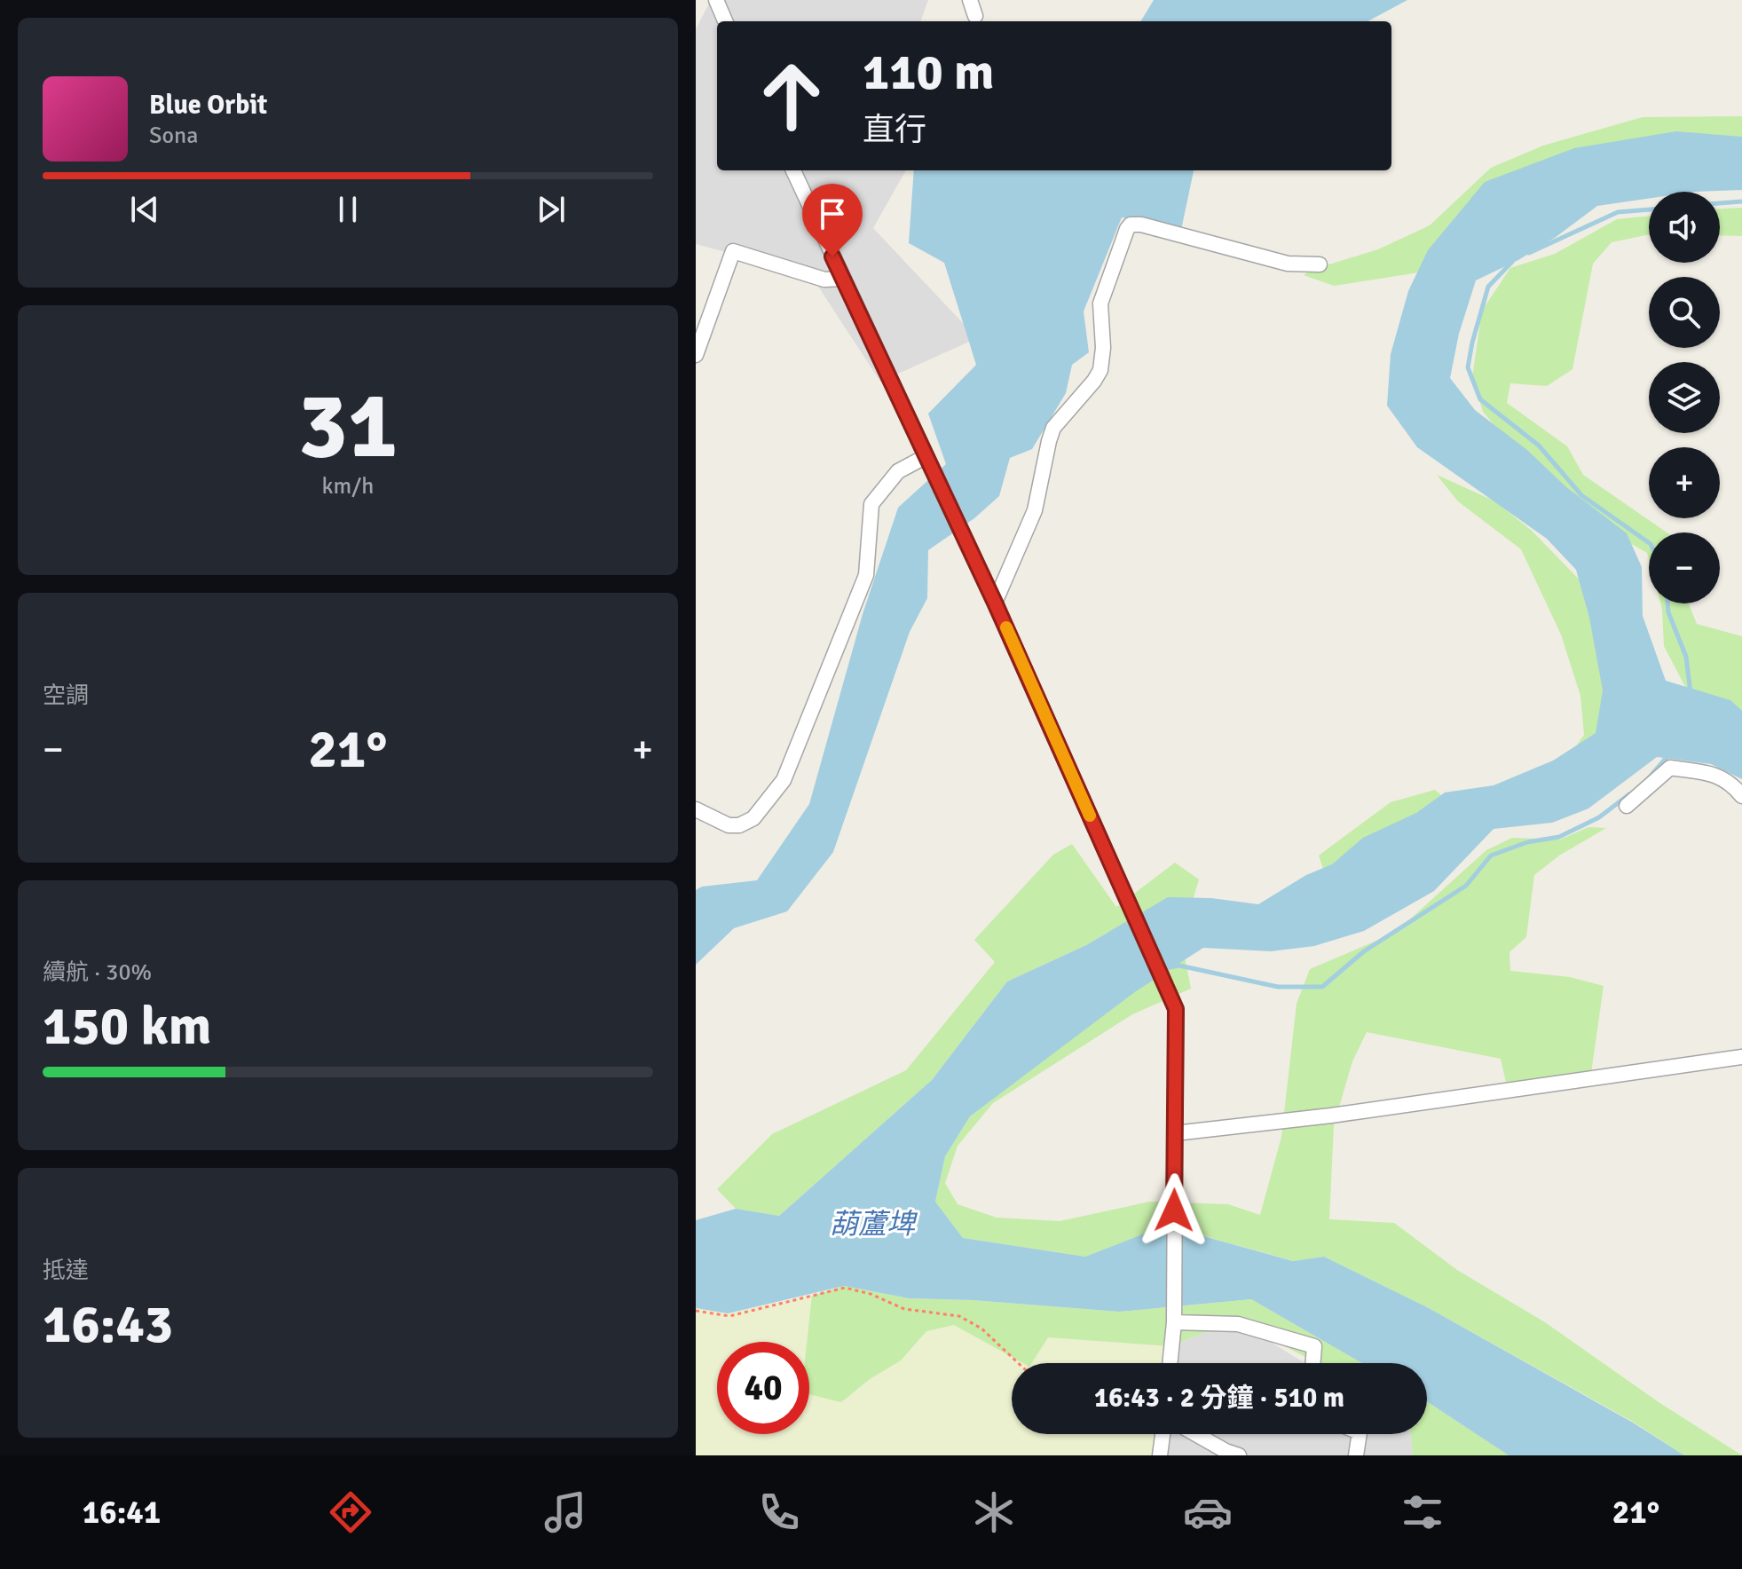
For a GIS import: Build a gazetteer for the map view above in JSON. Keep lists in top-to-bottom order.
{
  "water": ["葫蘆埤"],
  "page": {
    "turn": ["110 m", "直行"],
    "song": ["Blue Orbit", "Sona"],
    "map_buttons": ["+", "−"],
    "tile": [
      ["31", "km/h"],
      "空調",
      ["續航 · 30%", "150 km"],
      ["抵達", "16:43"]
    ],
    "heat": ["−", "21°", "+"],
    "limit": "40",
    "trip": "16:43 · 2 分鐘 · 510 m",
    "tabs": ["16:41", "21°"]
  }
}
